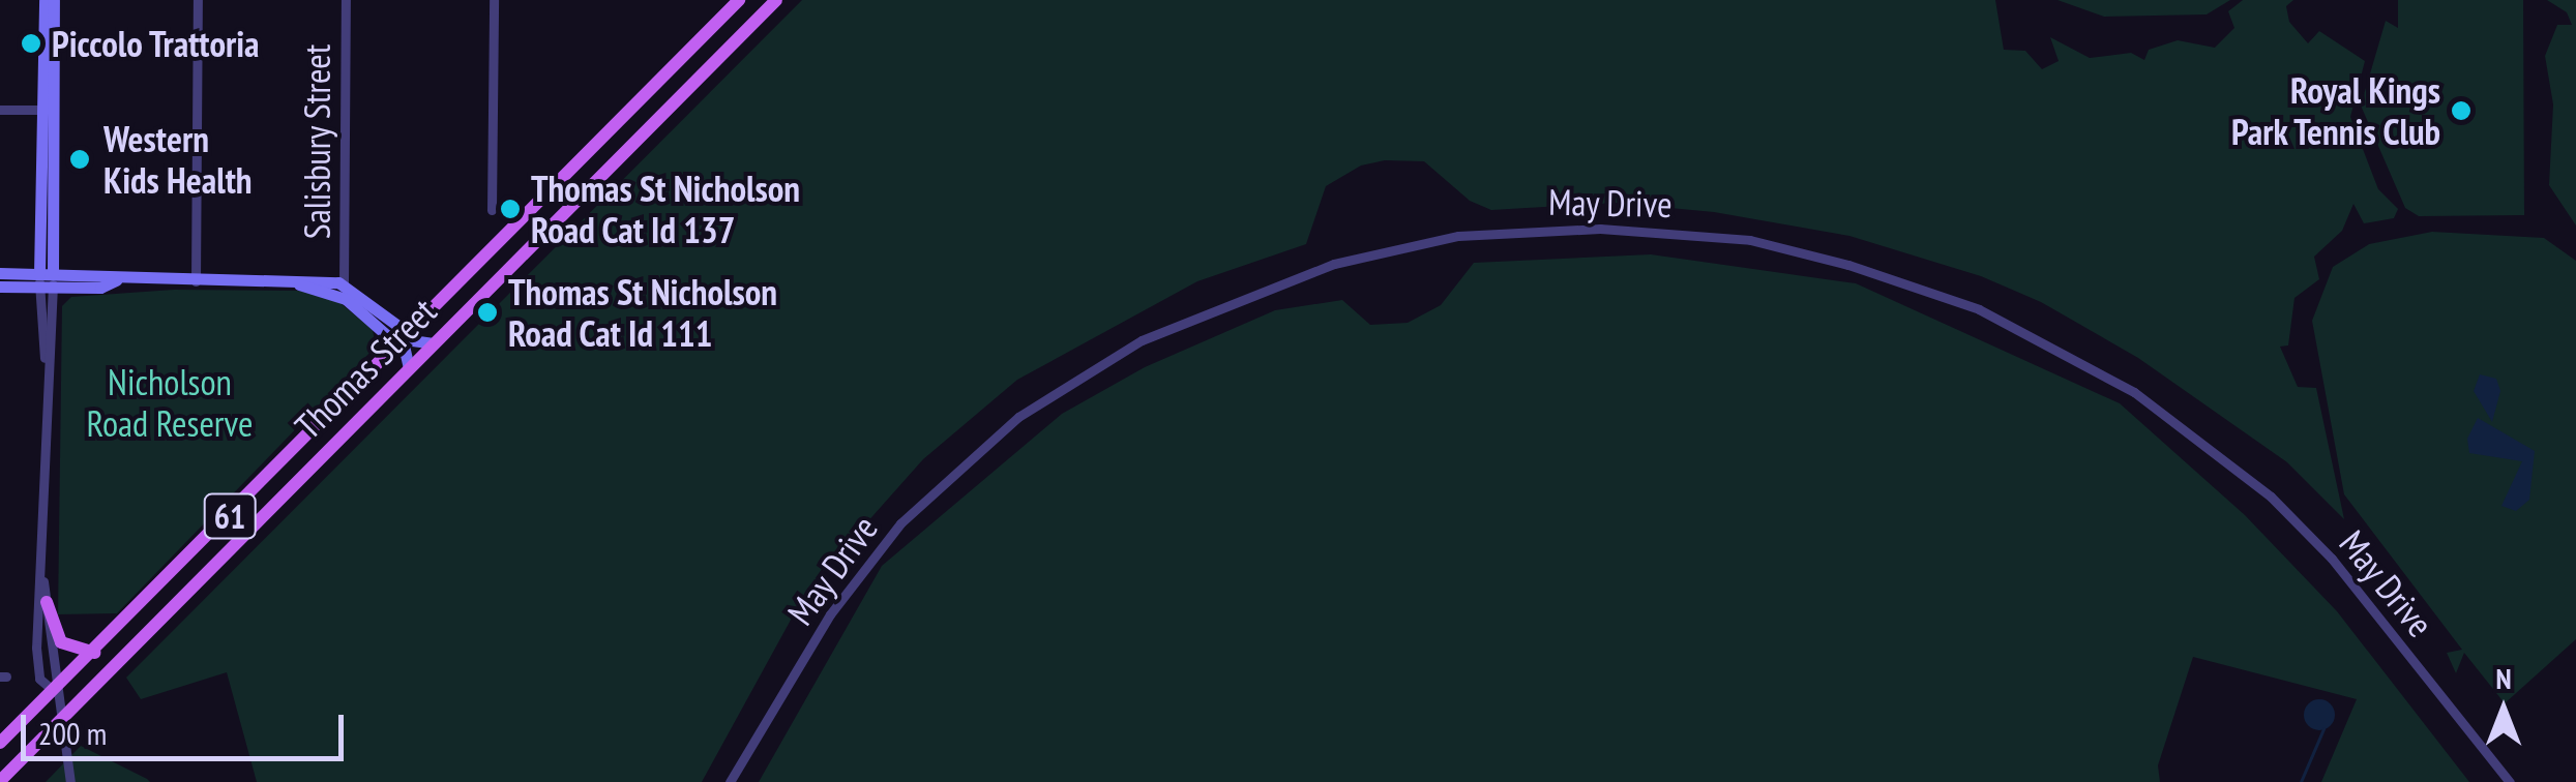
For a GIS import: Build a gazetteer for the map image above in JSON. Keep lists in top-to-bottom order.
{
  "streets": {
    "main road": ["Thomas Street", "61"],
    "street": ["Salisbury Street", "May Drive"]
  },
  "parks": ["Nicholson Road Reserve"],
  "places": [
    "Piccolo Trattoria",
    "Royal Kings Park Tennis Club",
    "Western Kids Health",
    "Thomas St Nicholson Road Cat Id 137",
    "Thomas St Nicholson Road Cat Id 111"
  ],
  "scale_bar": "200 m",
  "north": "top"
}
